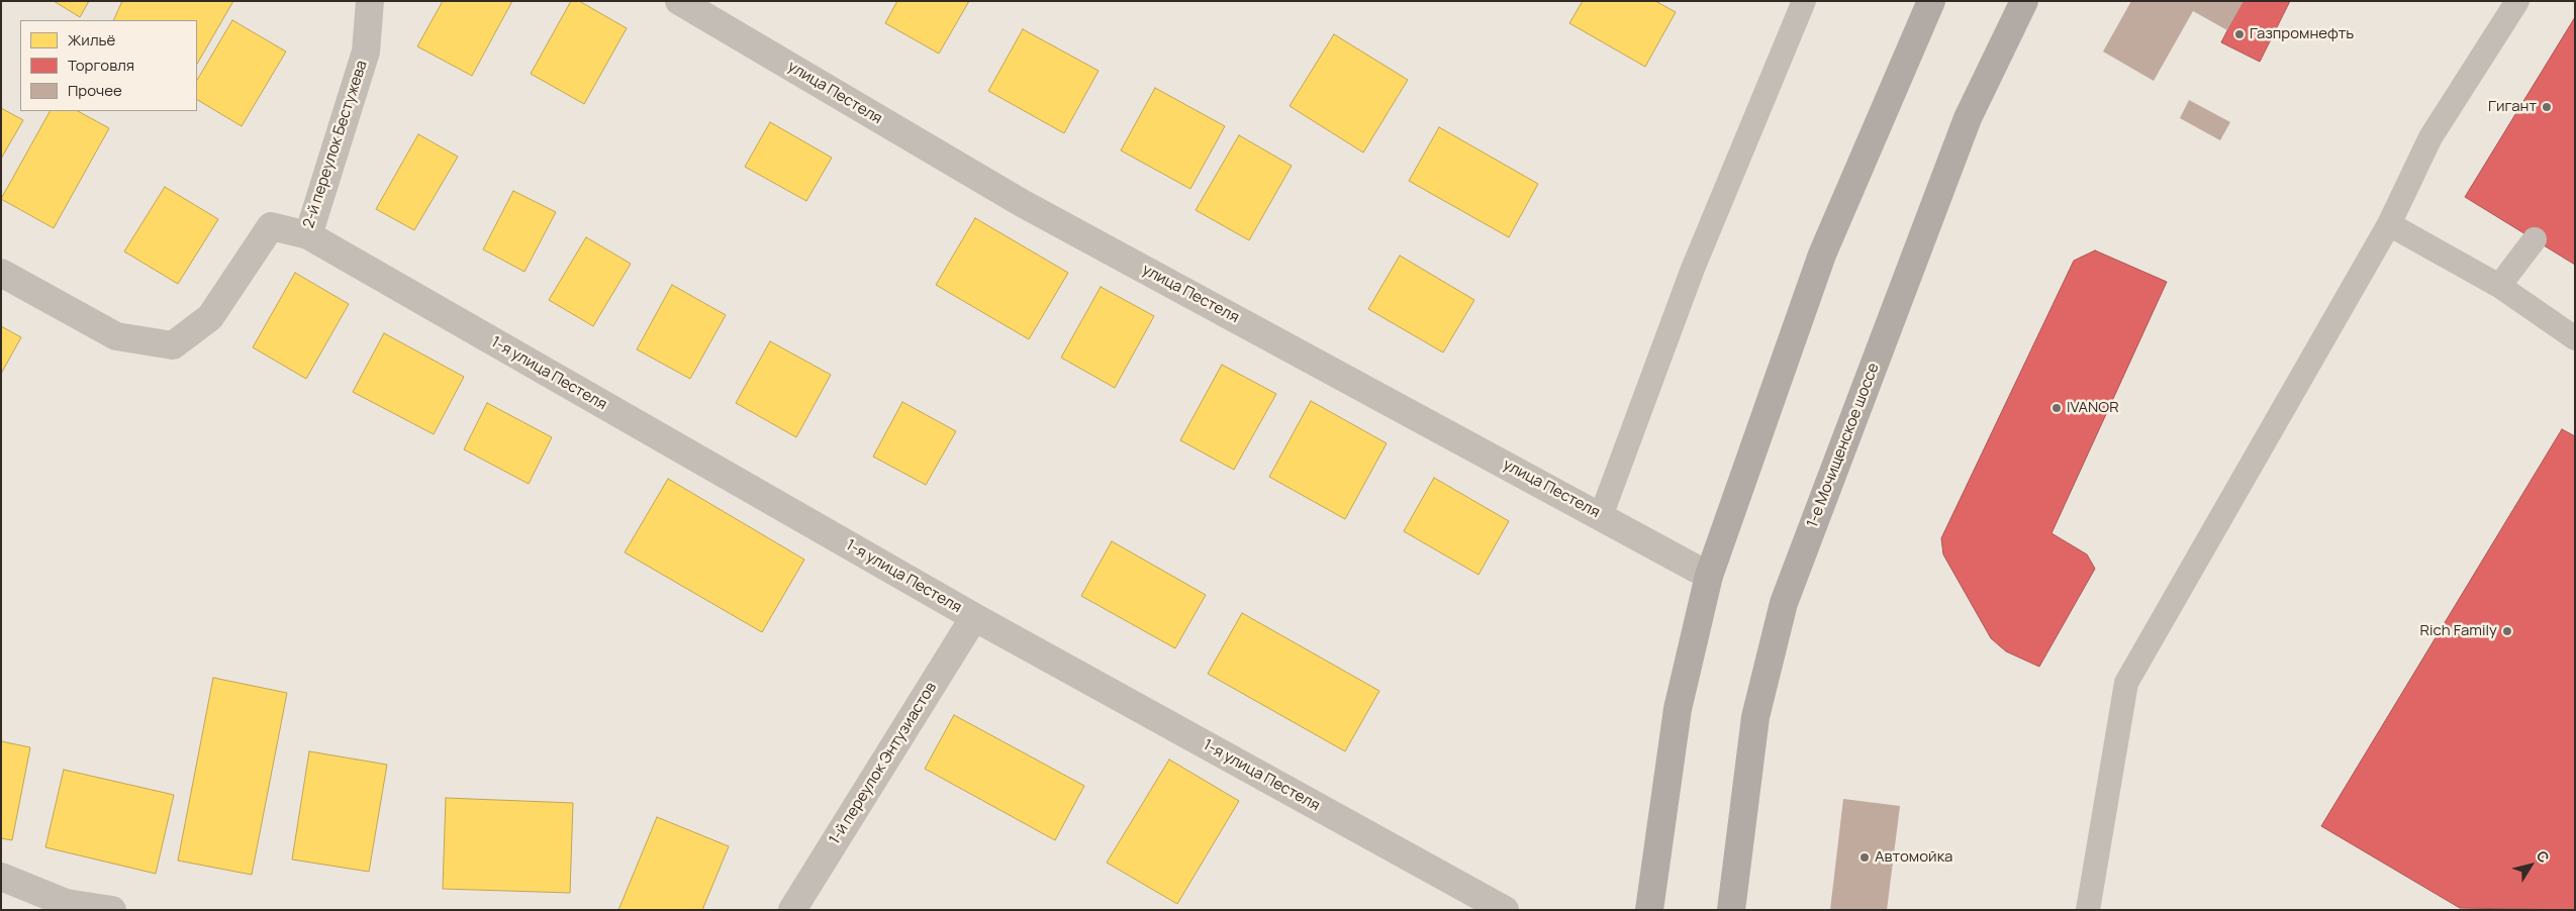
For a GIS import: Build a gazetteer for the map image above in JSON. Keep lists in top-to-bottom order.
{
  "streets": {
    "main road": ["1-е Мочищенское шоссе"],
    "street": [
      "улица Пестеля",
      "2-й переулок Бестужева",
      "1-я улица Пестеля",
      "1-й переулок Энтузиастов"
    ]
  },
  "crossings": [
    ["2-й переулок Бестужева", "1-я улица Пестеля"],
    ["1-я улица Пестеля", "1-й переулок Энтузиастов"]
  ],
  "places": [
    "Газпромнефть",
    "Гигант",
    "IVANOR",
    "Rich Family",
    "Автомойка"
  ],
  "legend": ["Жильё", "Торговля", "Прочее"],
  "north": "top right"
}
